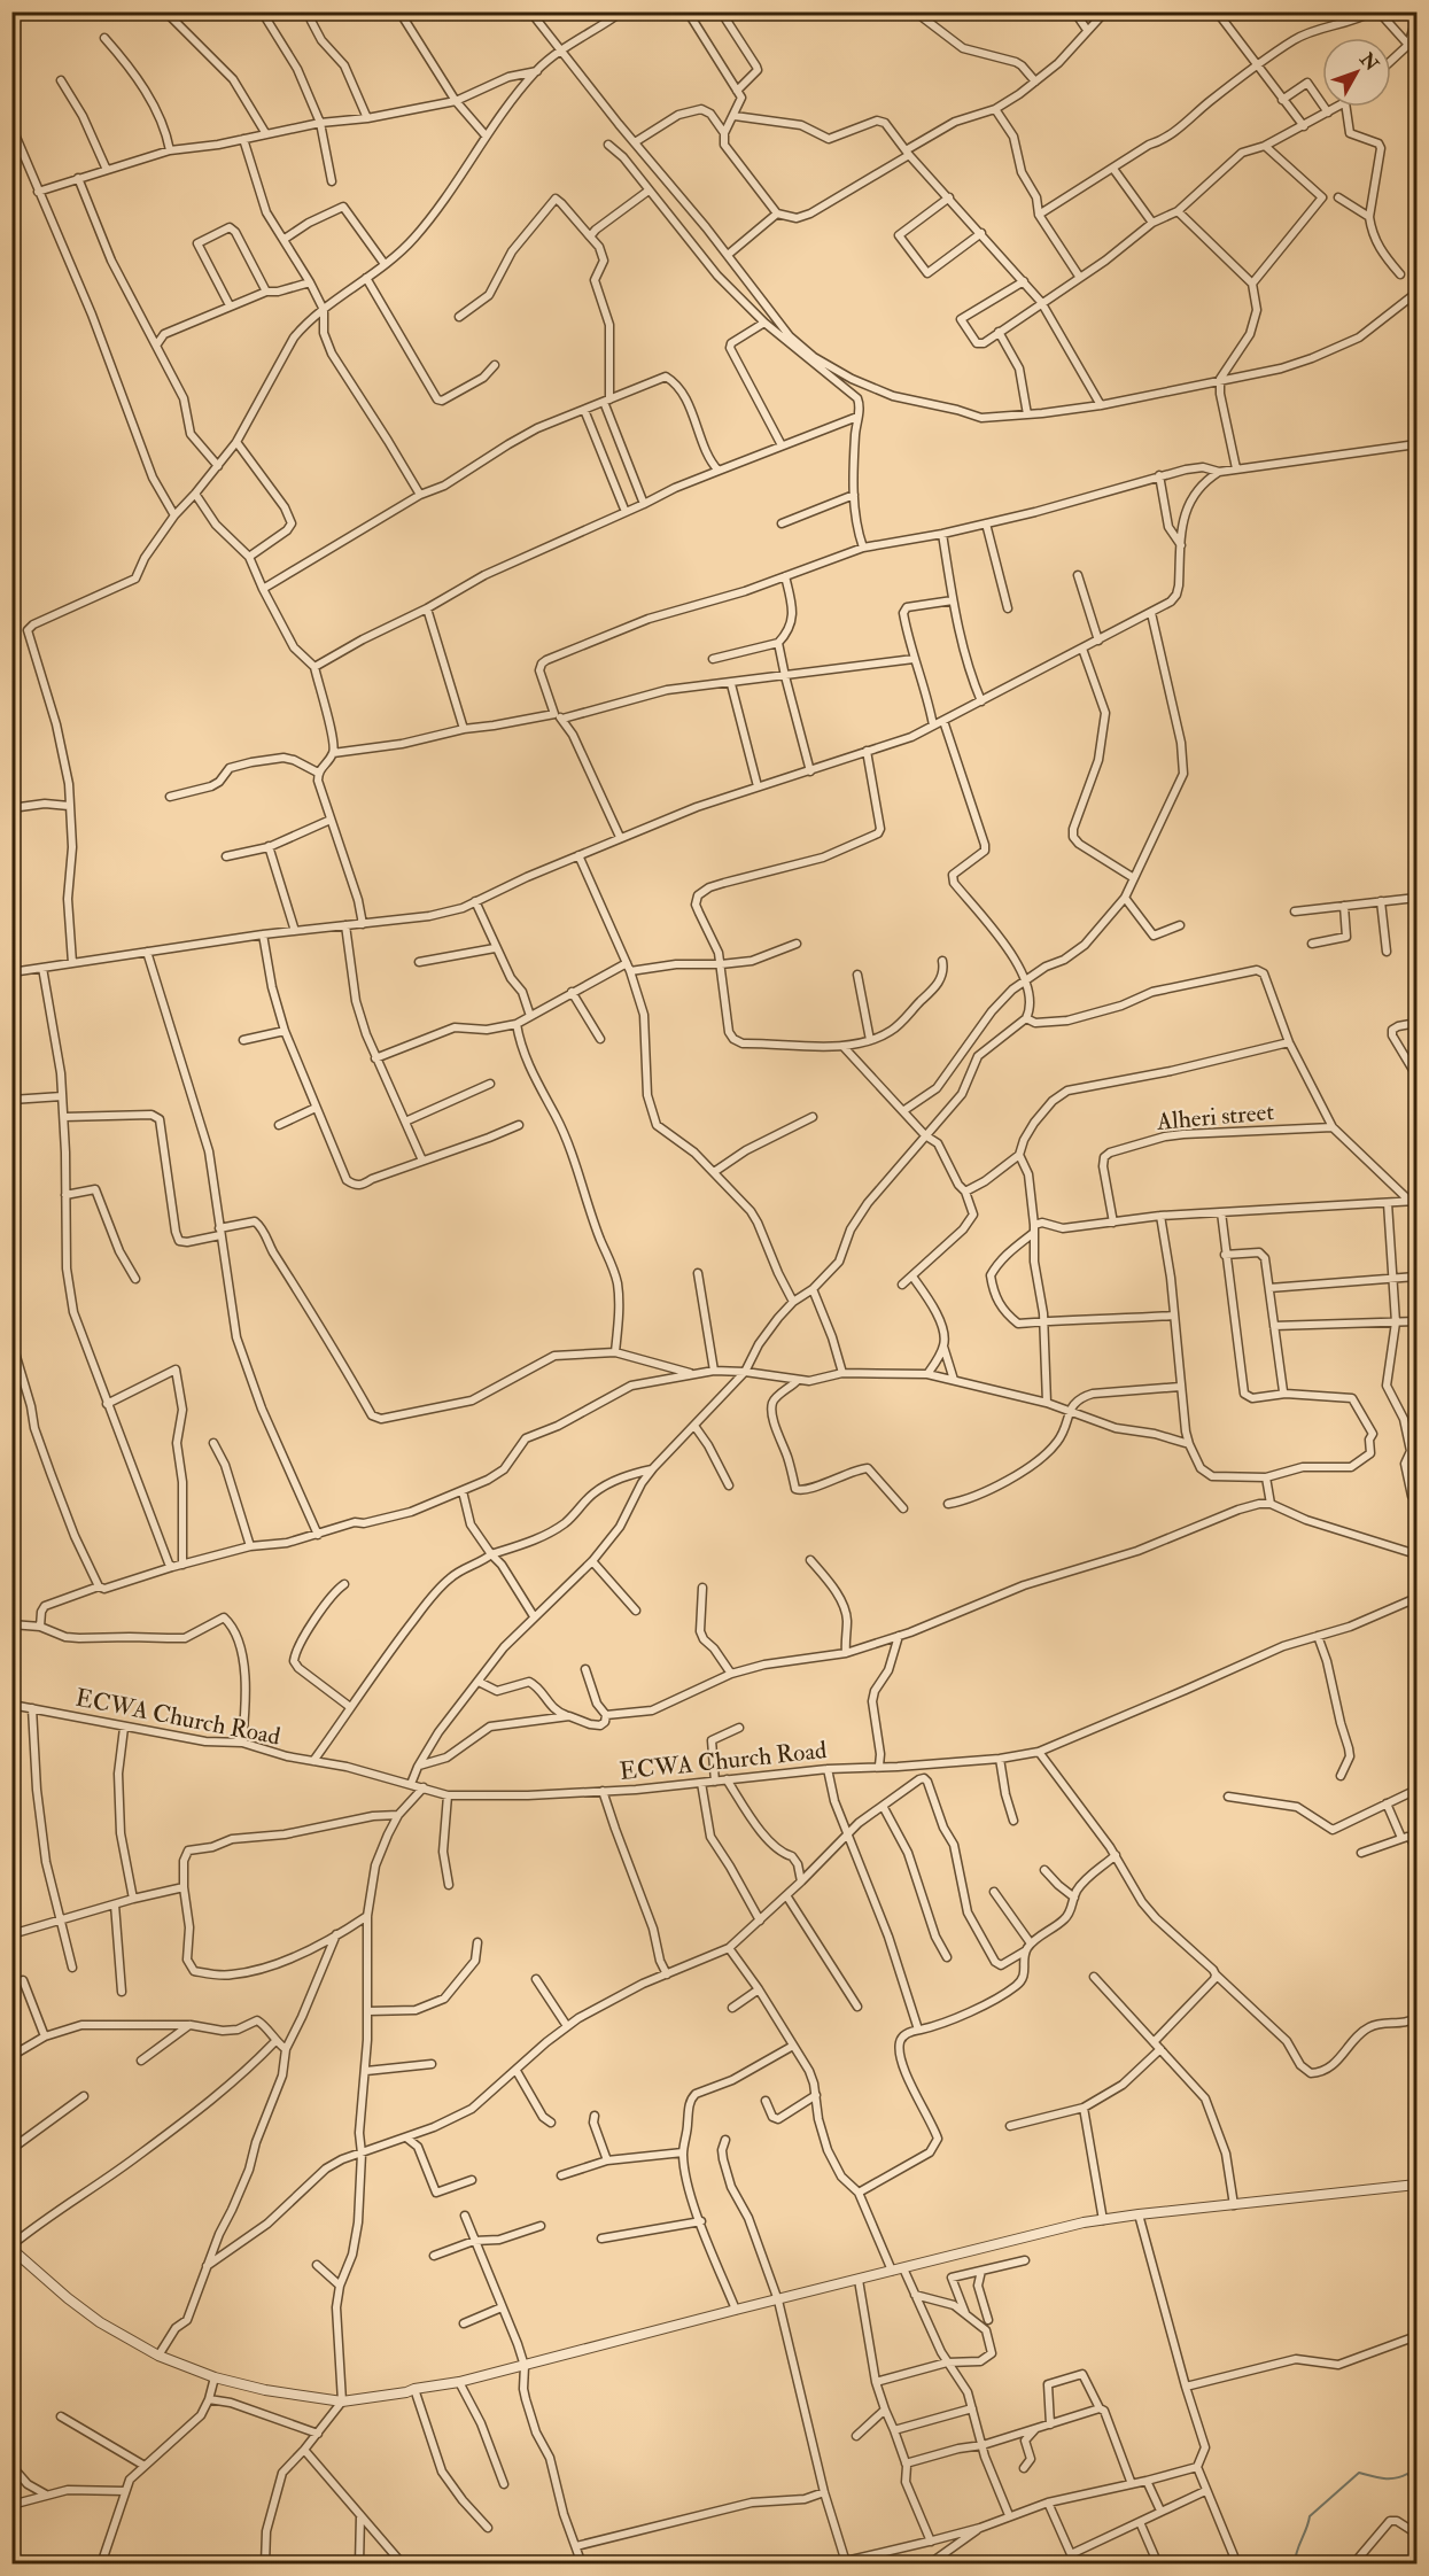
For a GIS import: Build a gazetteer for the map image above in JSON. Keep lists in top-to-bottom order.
{
  "streets": {
    "street": ["Alheri street", "ECWA Church Road"]
  },
  "north": "top right"
}
